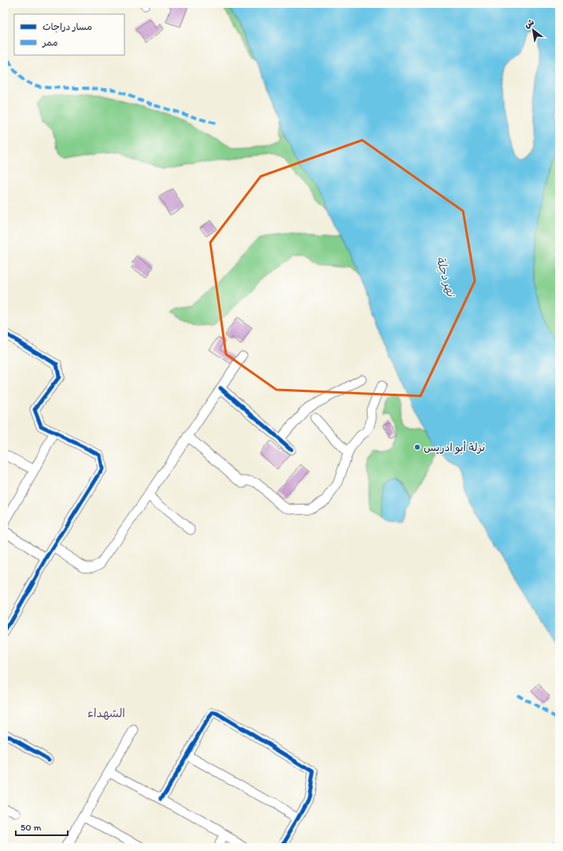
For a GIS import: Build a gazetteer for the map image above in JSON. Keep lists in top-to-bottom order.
{
  "districts": ["الشهداء"],
  "water": ["نهر دجلة"],
  "places": ["نزلة أبو ادريس"],
  "legend": ["مسار دراجات", "ممر"],
  "scale_bar": "50 m",
  "north": "top left"
}
